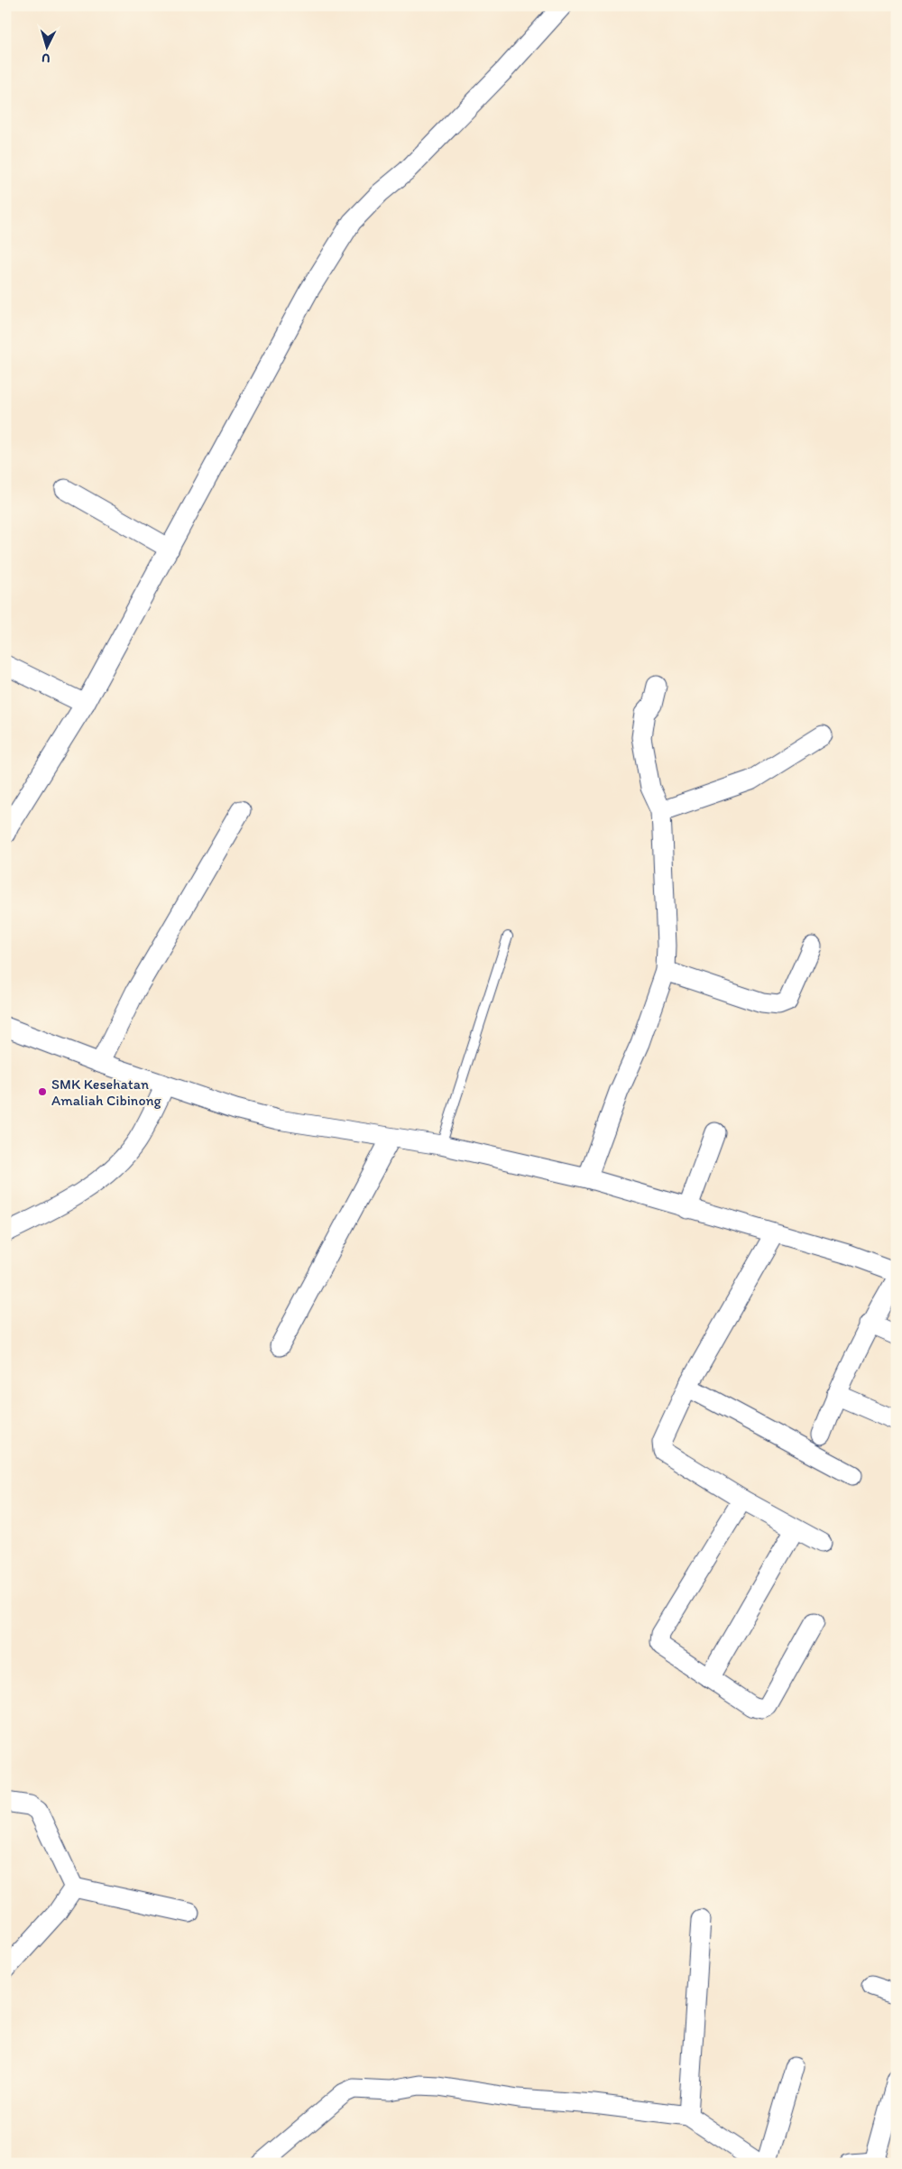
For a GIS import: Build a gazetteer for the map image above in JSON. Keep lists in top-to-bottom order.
{
  "places": ["SMK Kesehatan Amaliah Cibinong"],
  "north": "bottom"
}
